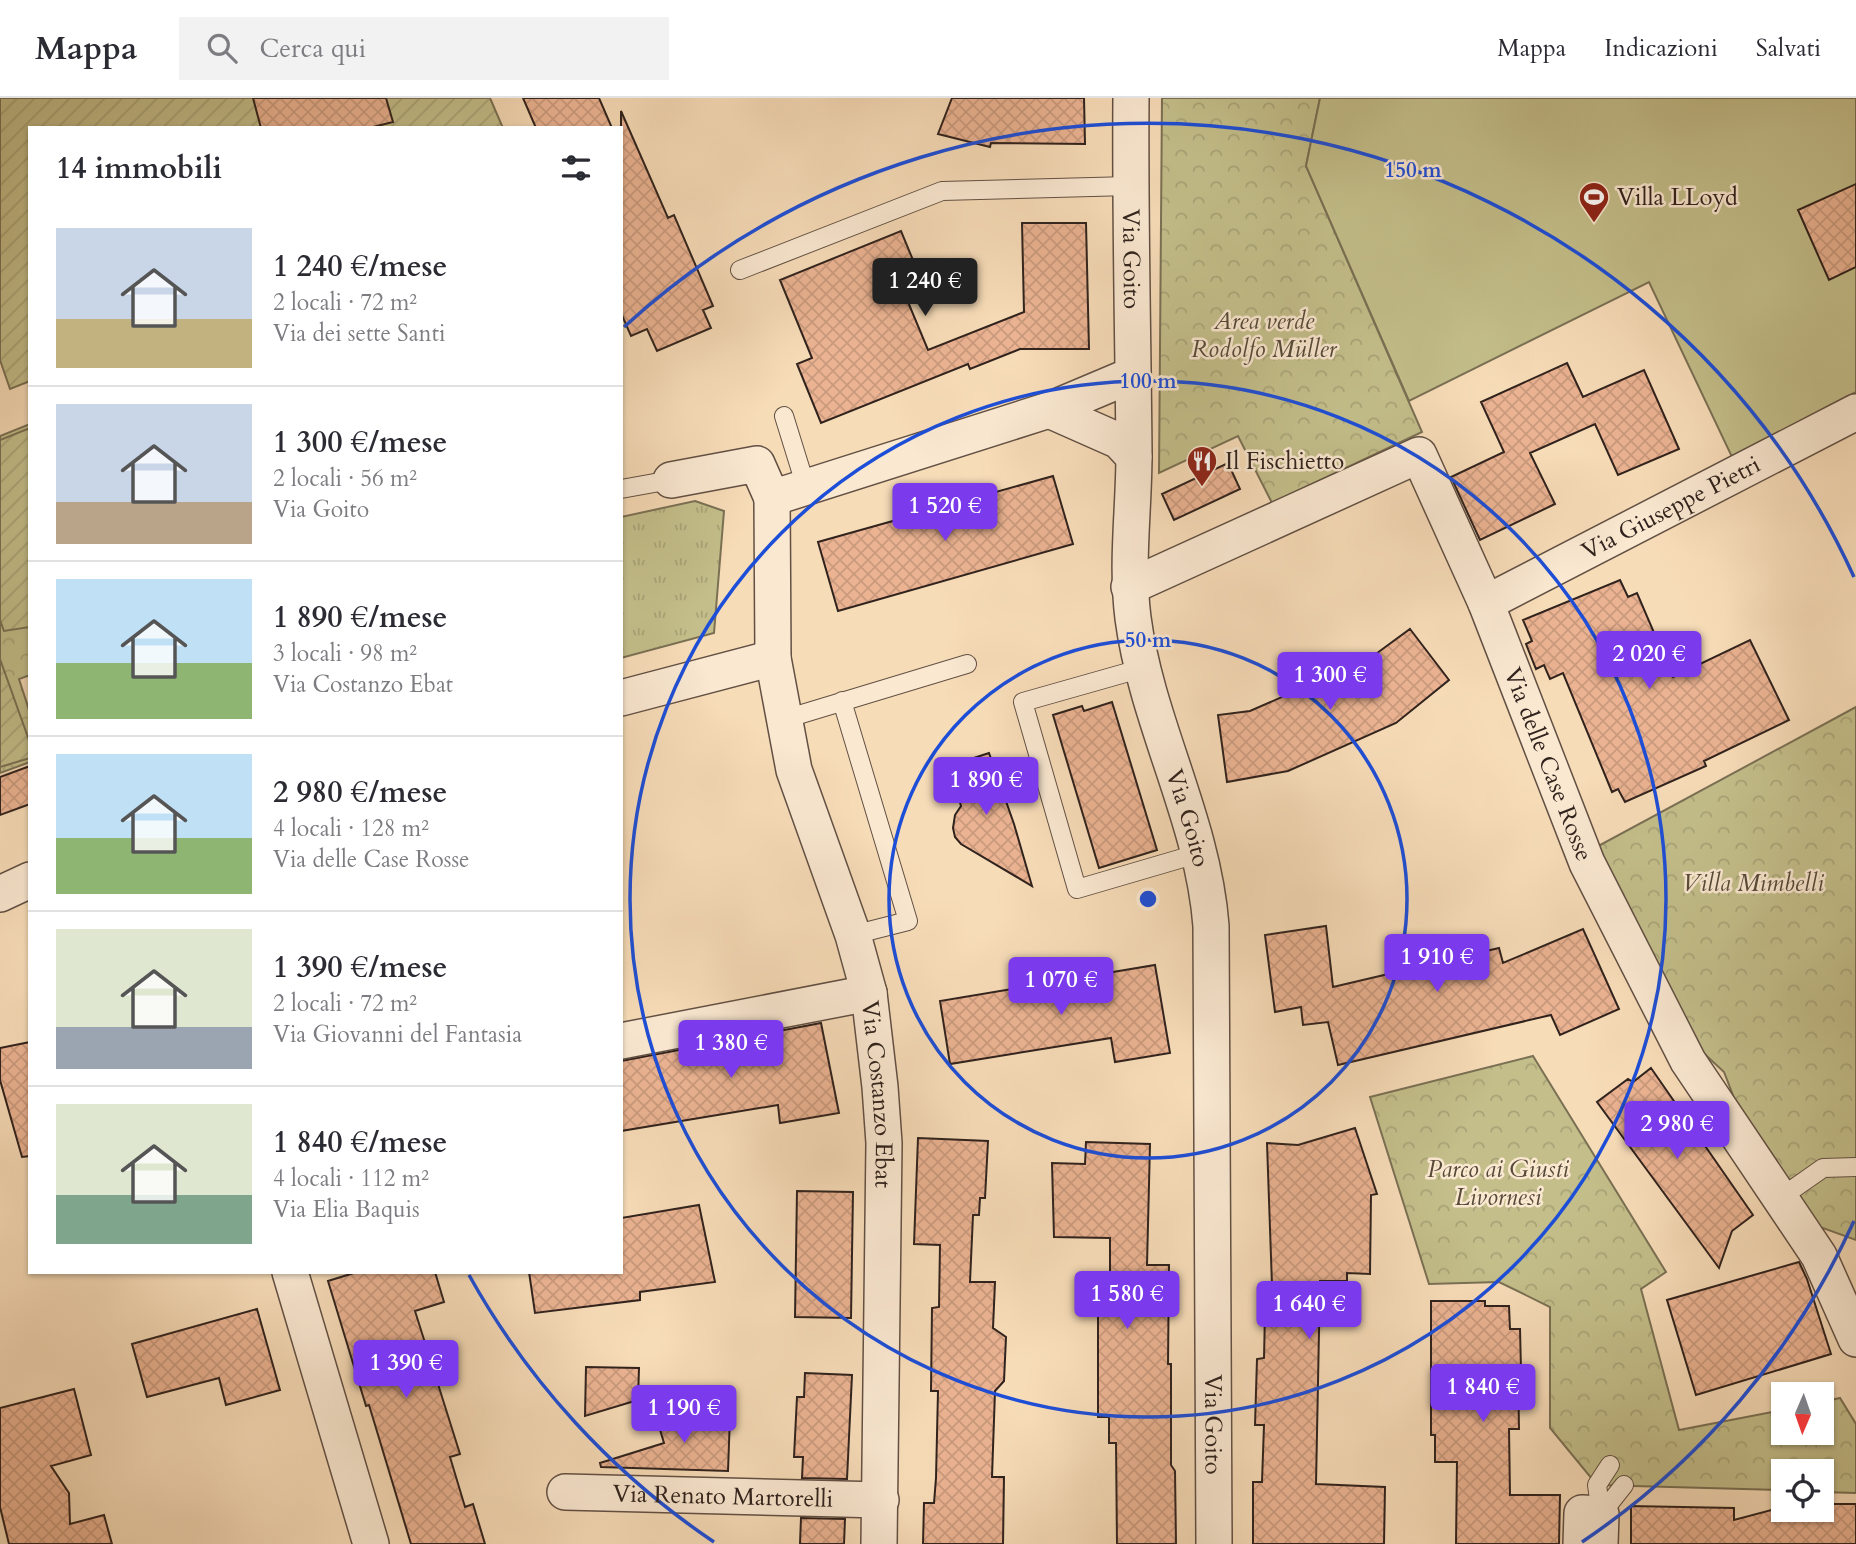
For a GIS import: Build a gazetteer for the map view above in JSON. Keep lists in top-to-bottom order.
{
  "streets": {
    "street": [
      "Via Goito",
      "Via Giuseppe Pietri",
      "Via delle Case Rosse",
      "Via Costanzo Ebat",
      "Via Renato Martorelli"
    ]
  },
  "crossings": [
    ["Via Goito", "Via delle Case Rosse"],
    ["Via Giuseppe Pietri", "Via delle Case Rosse"],
    ["Via Costanzo Ebat", "Via Renato Martorelli"]
  ],
  "parks": ["Area verde Rodolfo Müller", "Villa Mimbelli", "Parco ai Giusti Livornesi"],
  "places": {
    "sports": ["Villa LLoyd"],
    "restaurant": ["Il Fischietto"]
  },
  "north": "bottom",
  "page": {
    "header": "Mappa",
    "search": "Cerca qui",
    "nav": ["Mappa", "Indicazioni", "Salvati"],
    "heading": "14 immobili",
    "list": [
      {
        "name": "1 240 €/mese",
        "note": "2 locali · 72 m² · Via dei sette Santi"
      },
      {
        "name": "1 300 €/mese",
        "note": "2 locali · 56 m² · Via Goito"
      },
      {
        "name": "1 890 €/mese",
        "note": "3 locali · 98 m² · Via Costanzo Ebat"
      },
      {
        "name": "2 980 €/mese",
        "note": "4 locali · 128 m² · Via delle Case Rosse"
      },
      {
        "name": "1 390 €/mese",
        "note": "2 locali · 72 m² · Via Giovanni del Fantasia"
      },
      {
        "name": "1 840 €/mese",
        "note": "4 locali · 112 m² · Via Elia Baquis"
      }
    ],
    "price": [
      "1 240 €",
      "1 520 €",
      "2 020 €",
      "1 300 €",
      "1 890 €",
      "1 910 €",
      "1 070 €",
      "1 380 €",
      "2 980 €",
      "1 580 €",
      "1 640 €",
      "1 390 €",
      "1 840 €",
      "1 190 €"
    ]
  },
  "rings": ["150 m", "100 m", "50 m"]
}
